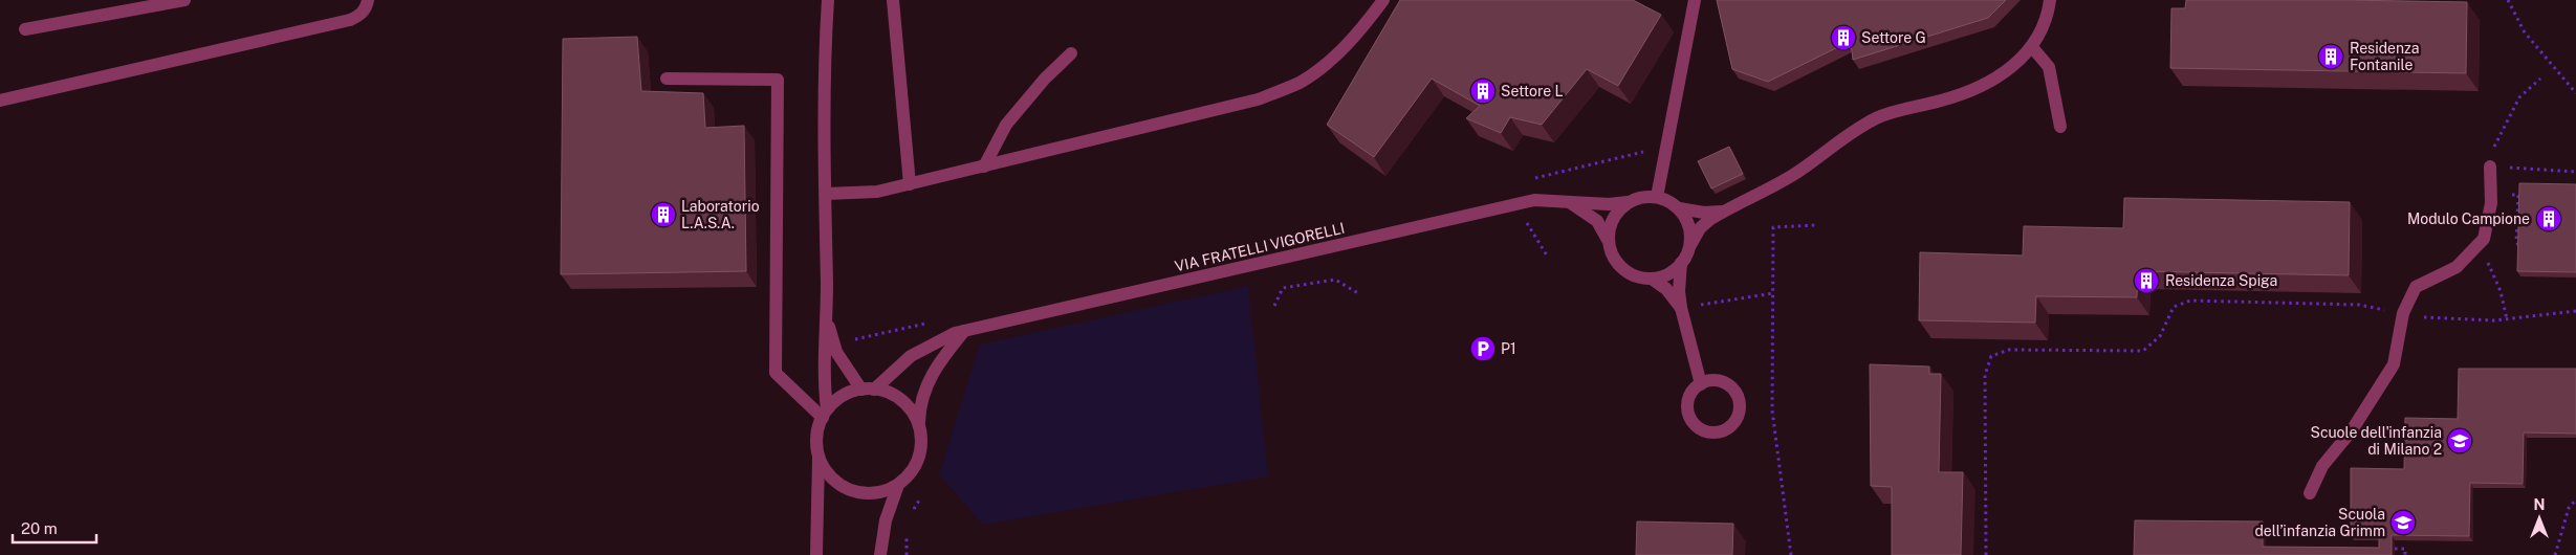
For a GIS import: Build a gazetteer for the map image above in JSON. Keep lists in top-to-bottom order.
{
  "streets": {
    "street": ["VIA FRATELLI VIGORELLI"]
  },
  "places": {
    "building": [
      "Settore G",
      "Residenza Fontanile",
      "Settore L",
      "Laboratorio L.A.S.A.",
      "Modulo Campione",
      "Residenza Spiga"
    ],
    "parking": ["P1"],
    "school or university": ["Scuole dell'infanzia di Milano 2", "Scuola dell’infanzia Grimm"]
  },
  "scale_bar": "20 m",
  "north": "top"
}
